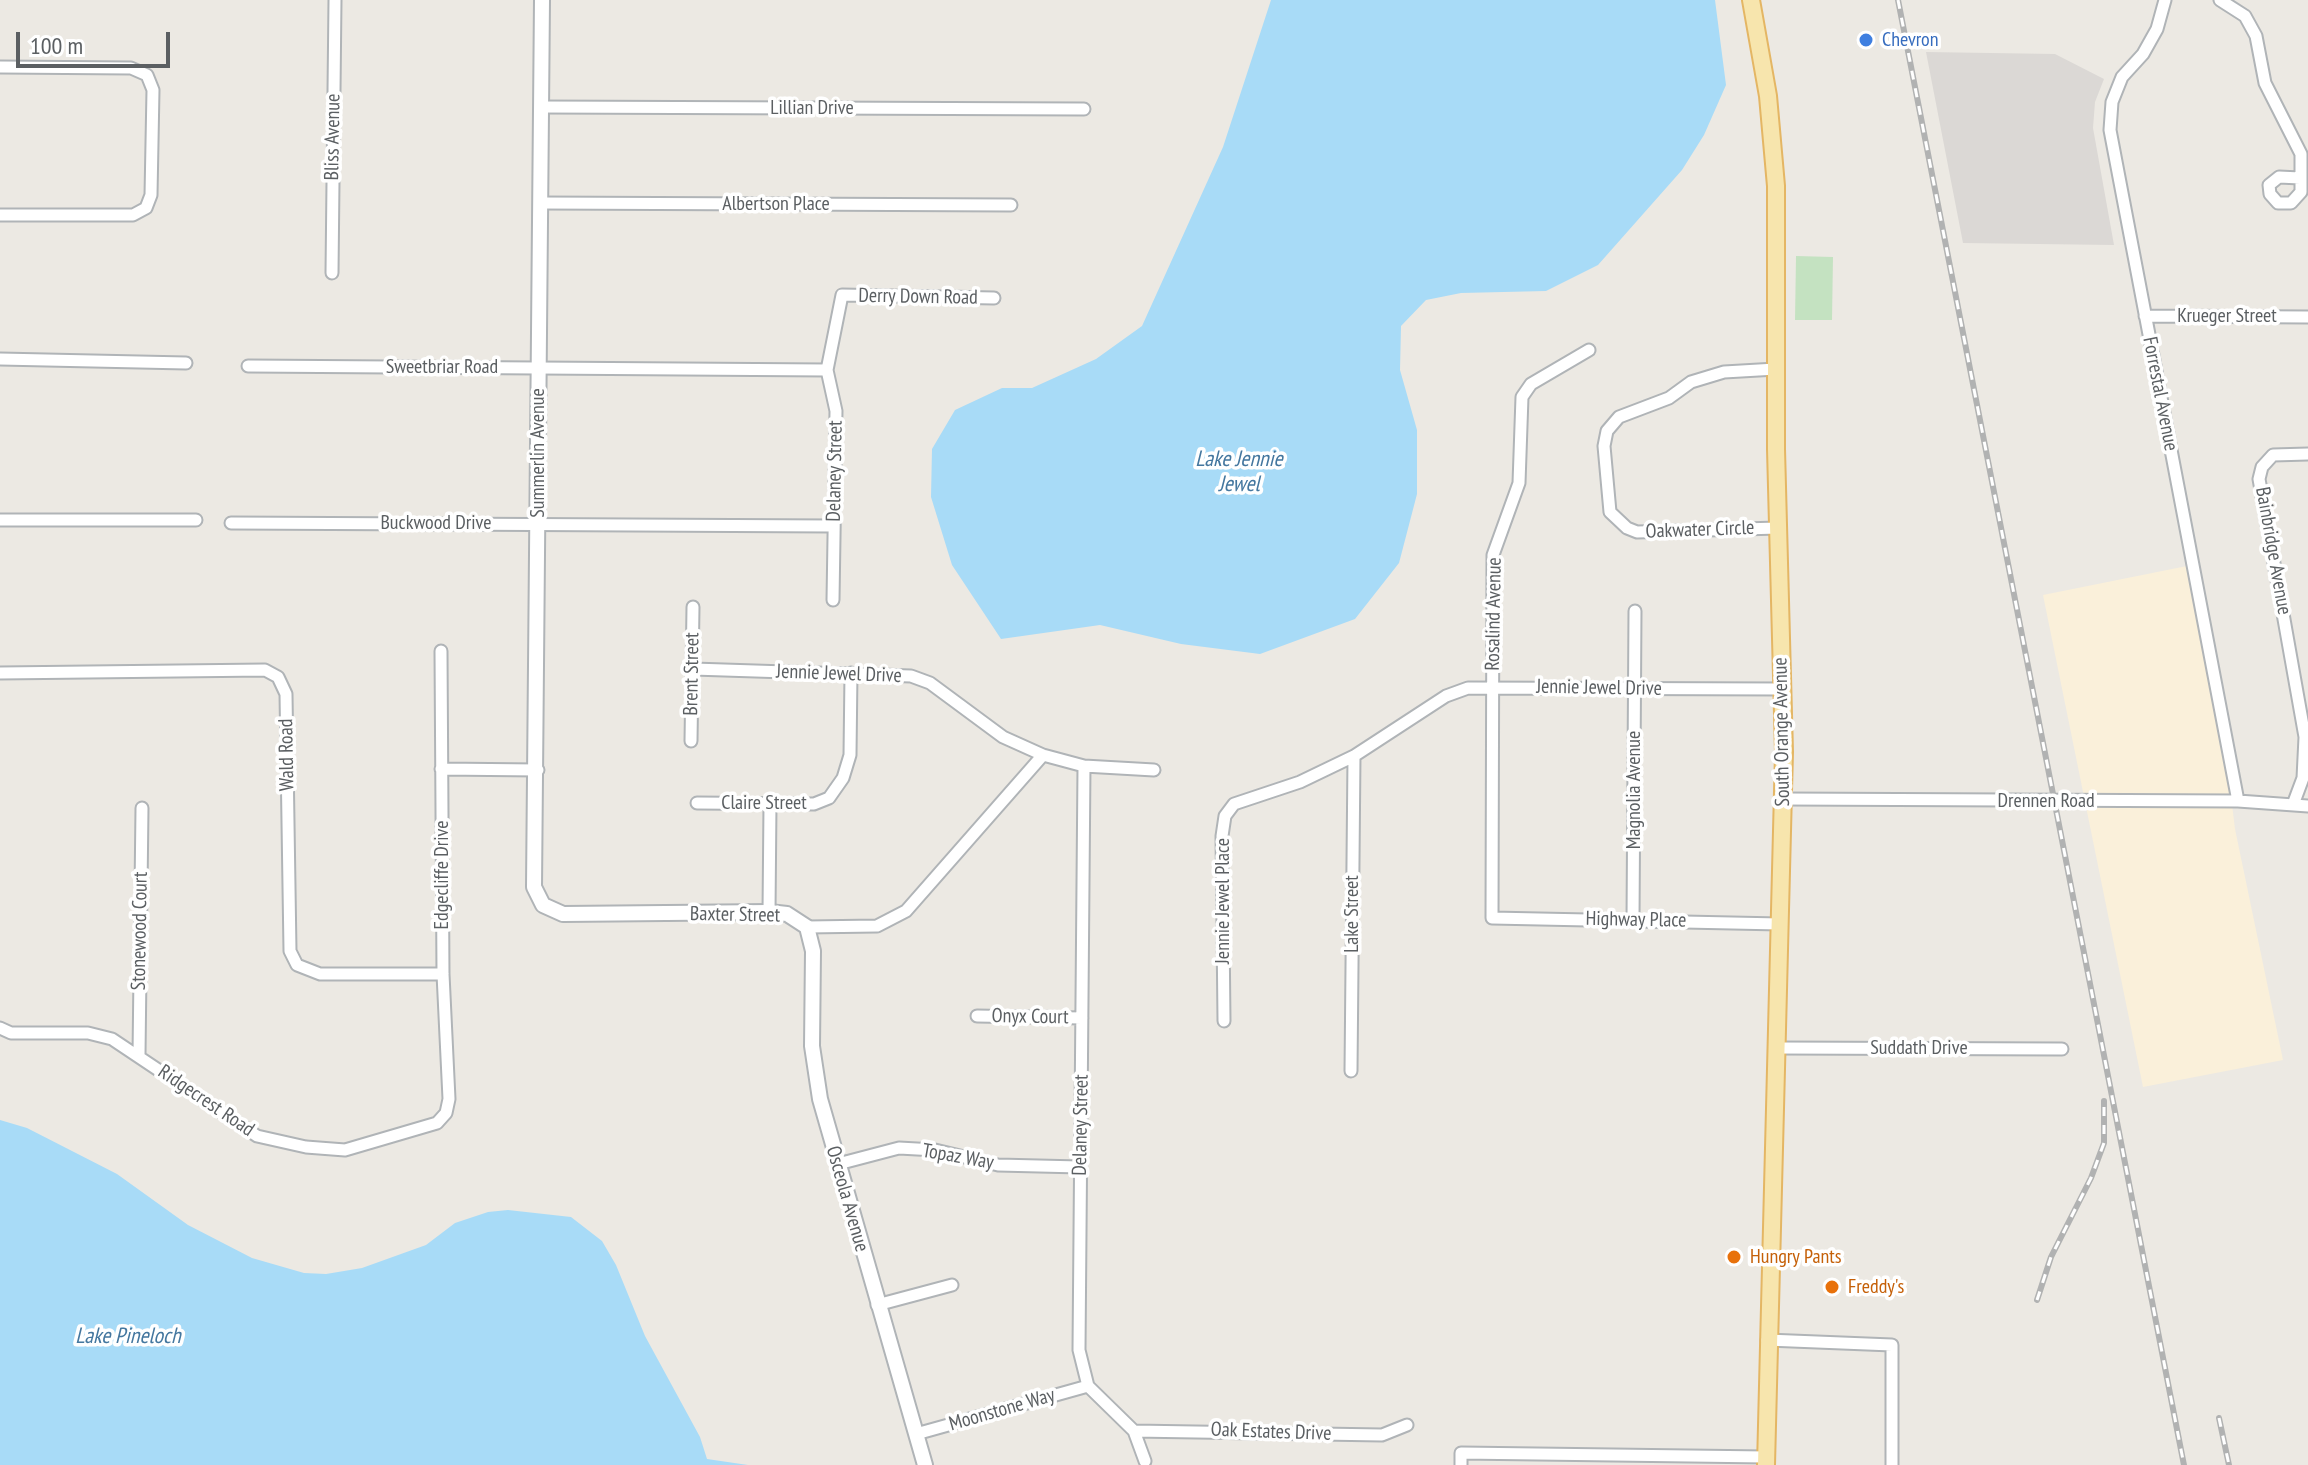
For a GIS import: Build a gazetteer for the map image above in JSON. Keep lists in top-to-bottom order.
{
  "streets": {
    "main road": ["South Orange Avenue"],
    "street": [
      "Lillian Drive",
      "Bliss Avenue",
      "Albertson Place",
      "Derry Down Road",
      "Krueger Street",
      "Sweetbriar Road",
      "Forrestal Avenue",
      "Summerlin Avenue",
      "Delaney Street",
      "Buckwood Drive",
      "Oakwater Circle",
      "Bainbridge Avenue",
      "Rosalind Avenue",
      "Brent Street",
      "Jennie Jewel Drive",
      "Wald Road",
      "Magnolia Avenue",
      "Drennen Road",
      "Claire Street",
      "Edgecliffe Drive",
      "Jennie Jewel Place",
      "Lake Street",
      "Baxter Street",
      "Highway Place",
      "Stonewood Court",
      "Onyx Court",
      "Suddath Drive",
      "Ridgecrest Road",
      "Topaz Way",
      "Osceola Avenue",
      "Moonstone Way",
      "Oak Estates Drive"
    ]
  },
  "crossings": [
    ["Lillian Drive", "Summerlin Avenue"],
    ["Albertson Place", "Summerlin Avenue"],
    ["Derry Down Road", "Delaney Street"],
    ["Krueger Street", "Forrestal Avenue"],
    ["Sweetbriar Road", "Summerlin Avenue"],
    ["Sweetbriar Road", "Delaney Street"],
    ["Forrestal Avenue", "Drennen Road"],
    ["Summerlin Avenue", "Buckwood Drive"],
    ["Summerlin Avenue", "Baxter Street"],
    ["Delaney Street", "Buckwood Drive"],
    ["Delaney Street", "Jennie Jewel Drive"],
    ["Delaney Street", "Onyx Court"],
    ["Delaney Street", "Topaz Way"],
    ["Delaney Street", "Moonstone Way"],
    ["Oakwater Circle", "South Orange Avenue"],
    ["Bainbridge Avenue", "Drennen Road"],
    ["Rosalind Avenue", "Jennie Jewel Drive"],
    ["Rosalind Avenue", "Highway Place"],
    ["Brent Street", "Jennie Jewel Drive"],
    ["Jennie Jewel Drive", "South Orange Avenue"],
    ["Jennie Jewel Drive", "Magnolia Avenue"],
    ["Jennie Jewel Drive", "Claire Street"],
    ["Jennie Jewel Drive", "Jennie Jewel Place"],
    ["Jennie Jewel Drive", "Lake Street"],
    ["Jennie Jewel Drive", "Baxter Street"],
    ["South Orange Avenue", "Drennen Road"],
    ["South Orange Avenue", "Highway Place"],
    ["South Orange Avenue", "Suddath Drive"],
    ["Wald Road", "Edgecliffe Drive"],
    ["Magnolia Avenue", "Highway Place"],
    ["Edgecliffe Drive", "Ridgecrest Road"],
    ["Baxter Street", "Osceola Avenue"],
    ["Stonewood Court", "Ridgecrest Road"],
    ["Topaz Way", "Osceola Avenue"],
    ["Osceola Avenue", "Moonstone Way"]
  ],
  "water": ["Lake Jennie Jewel", "Lake Pineloch"],
  "places": ["Chevron", "Hungry Pants", "Freddy's"],
  "scale_bar": "100 m"
}
